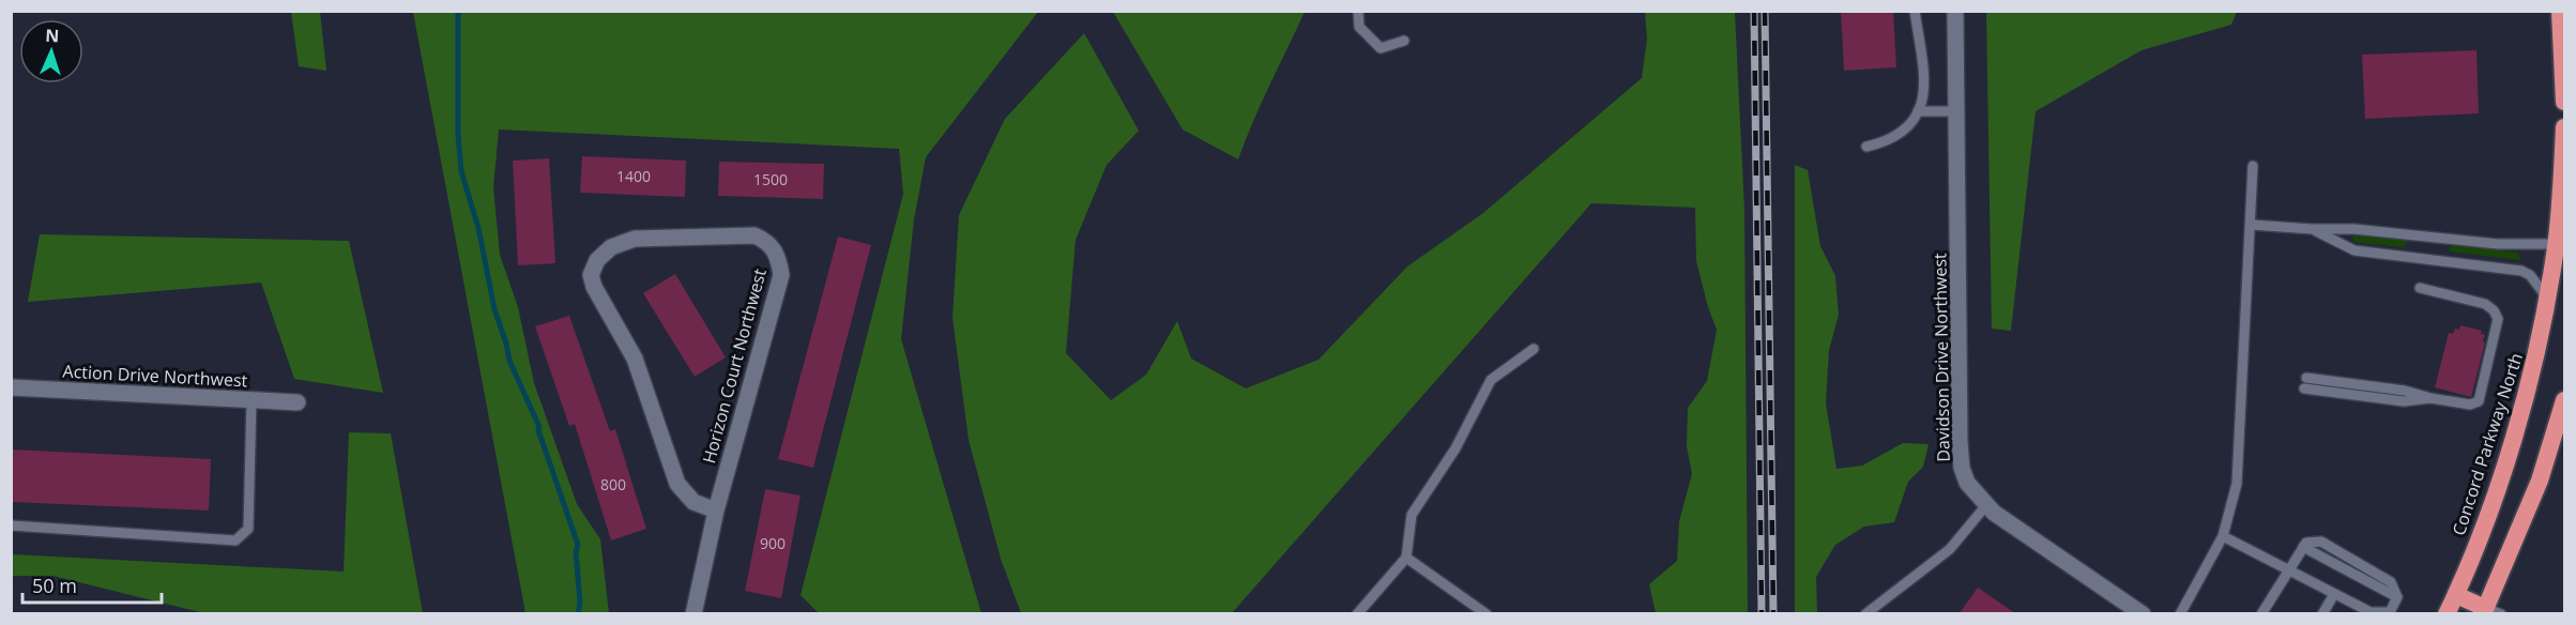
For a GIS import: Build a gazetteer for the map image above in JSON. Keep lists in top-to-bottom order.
{
  "streets": {
    "highway": ["Concord Parkway North"],
    "street": ["Davidson Drive Northwest", "Horizon Court Northwest", "Action Drive Northwest"]
  },
  "house_numbers": [
    "1400",
    "1500",
    "800",
    "900"
  ],
  "scale_bar": "50 m",
  "north": "top"
}
